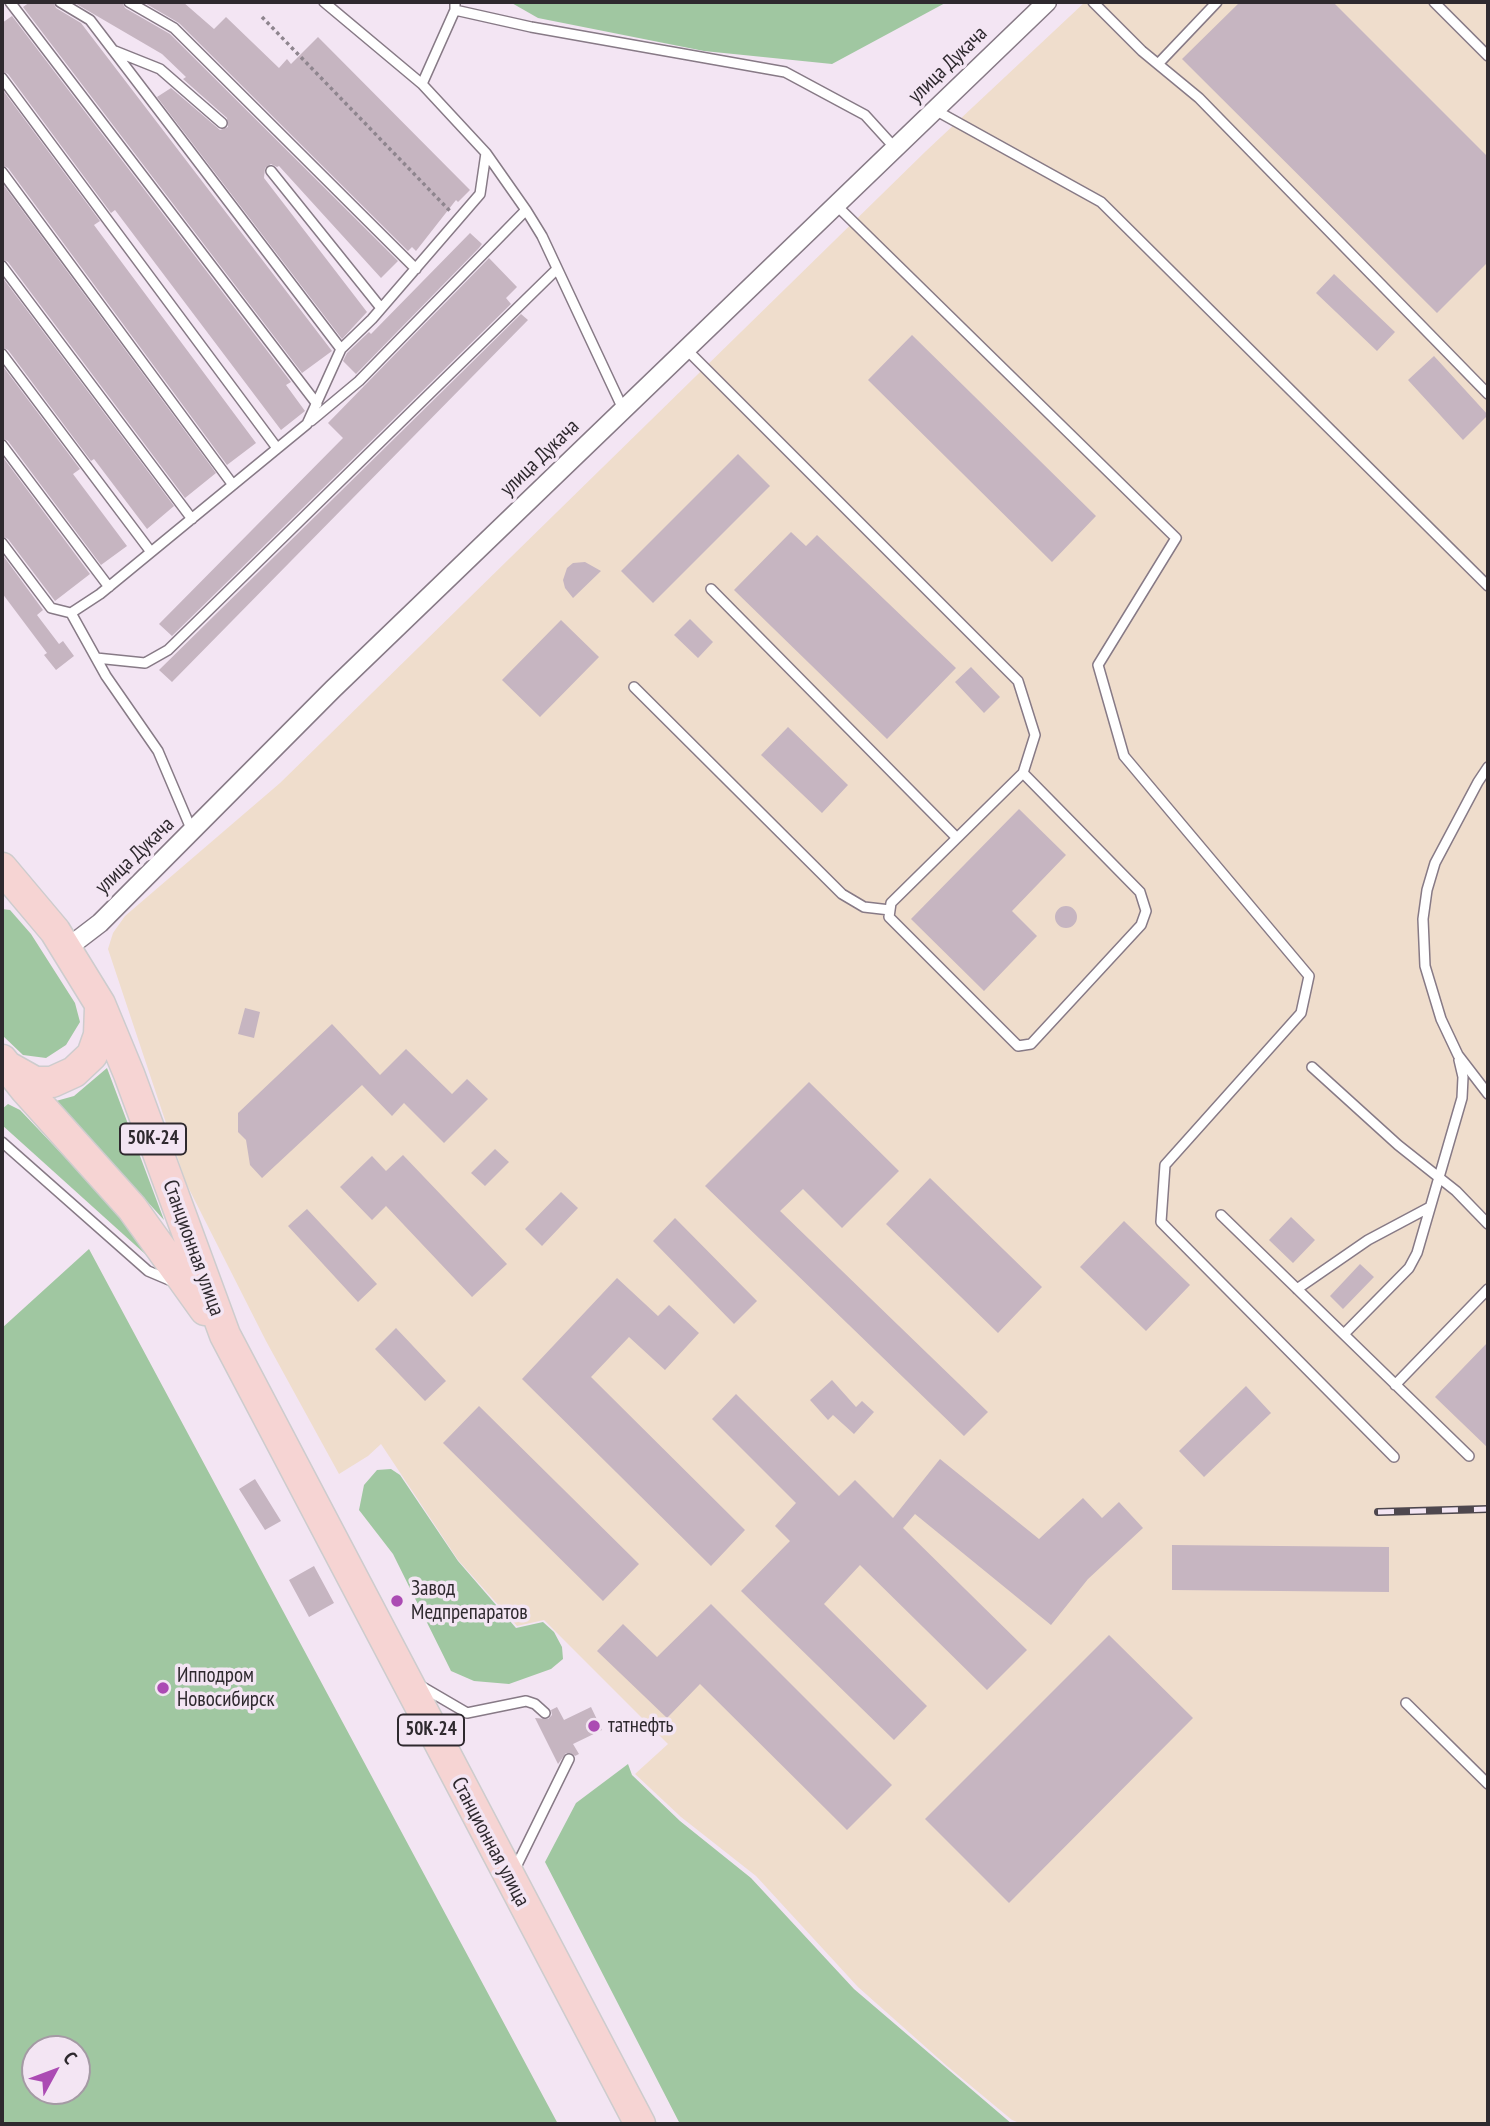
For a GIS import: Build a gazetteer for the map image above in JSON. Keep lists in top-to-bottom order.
{
  "streets": {
    "main road": ["50К-24", "Станционная улица"],
    "street": ["улица Дукача"]
  },
  "crossings": [
    ["улица Дукача", "Станционная улица"]
  ],
  "places": ["Завод Медпрепаратов", "Ипподром Новосибирск", "татнефть"],
  "north": "top right"
}
